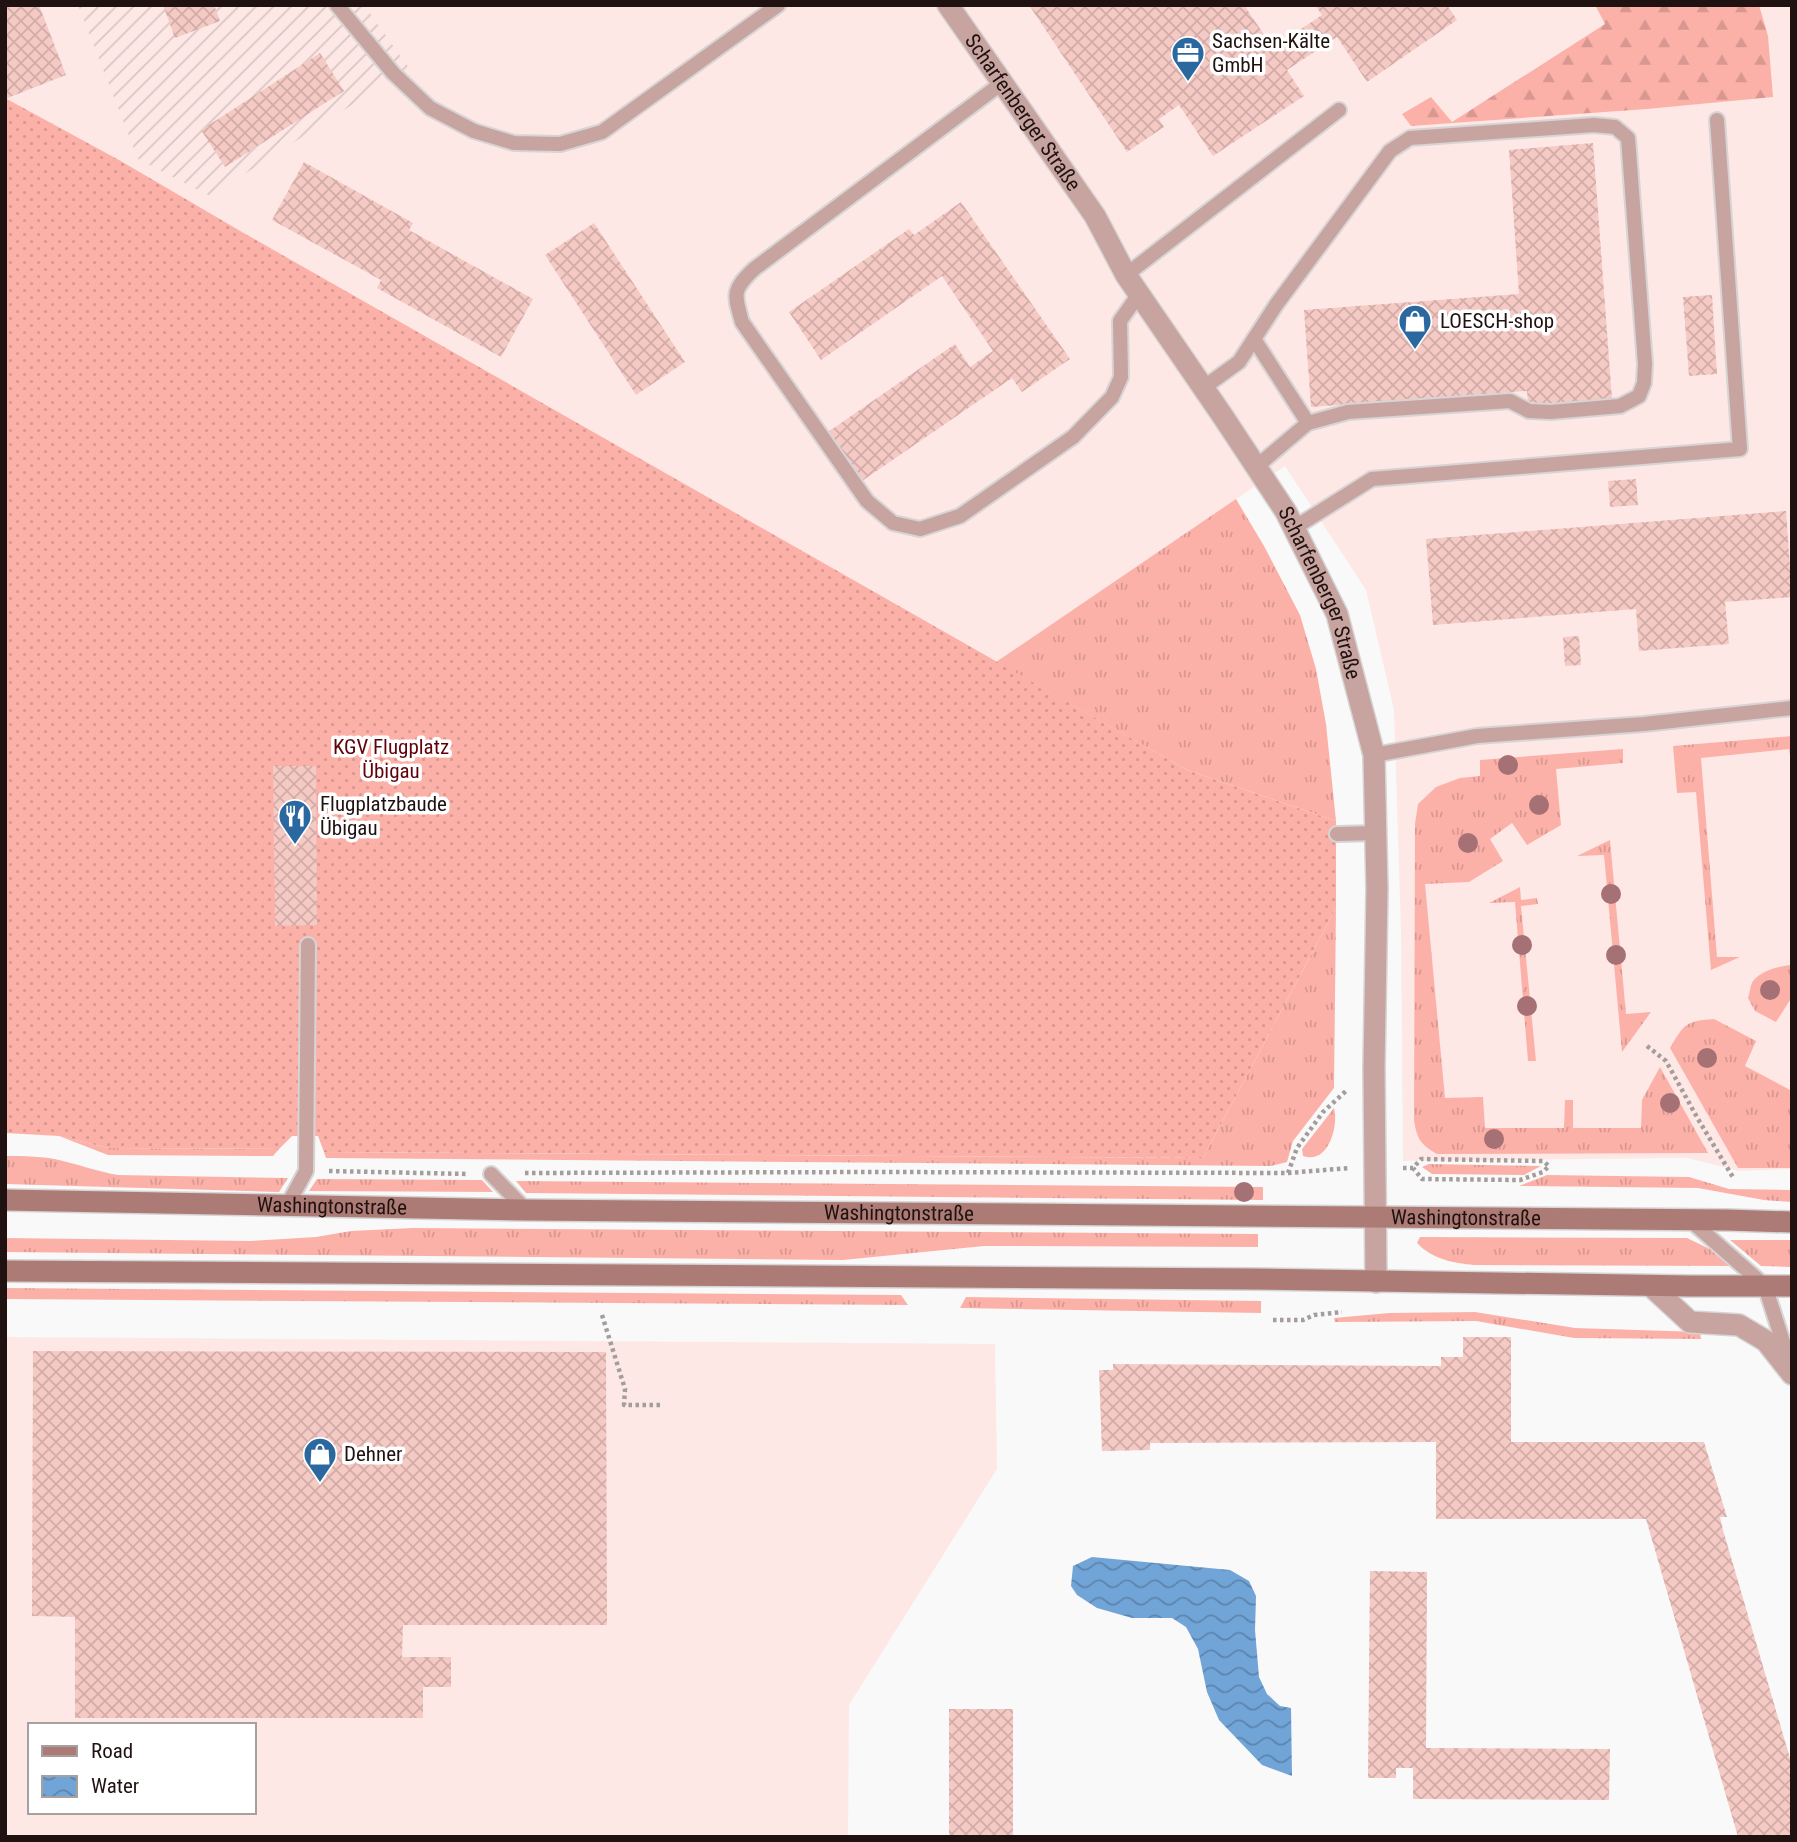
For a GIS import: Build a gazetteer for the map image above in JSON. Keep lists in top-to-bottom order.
{
  "streets": {
    "main road": ["Washingtonstraße"],
    "street": ["Scharfenberger Straße"]
  },
  "crossings": [
    ["Scharfenberger Straße", "Washingtonstraße"]
  ],
  "parks": ["KGV Flugplatz Übigau"],
  "places": {
    "office": ["Sachsen-Kälte GmbH"],
    "shop": ["LOESCH-shop", "Dehner"],
    "restaurant": ["Flugplatzbaude Übigau"]
  },
  "legend": ["Road", "Water"]
}
